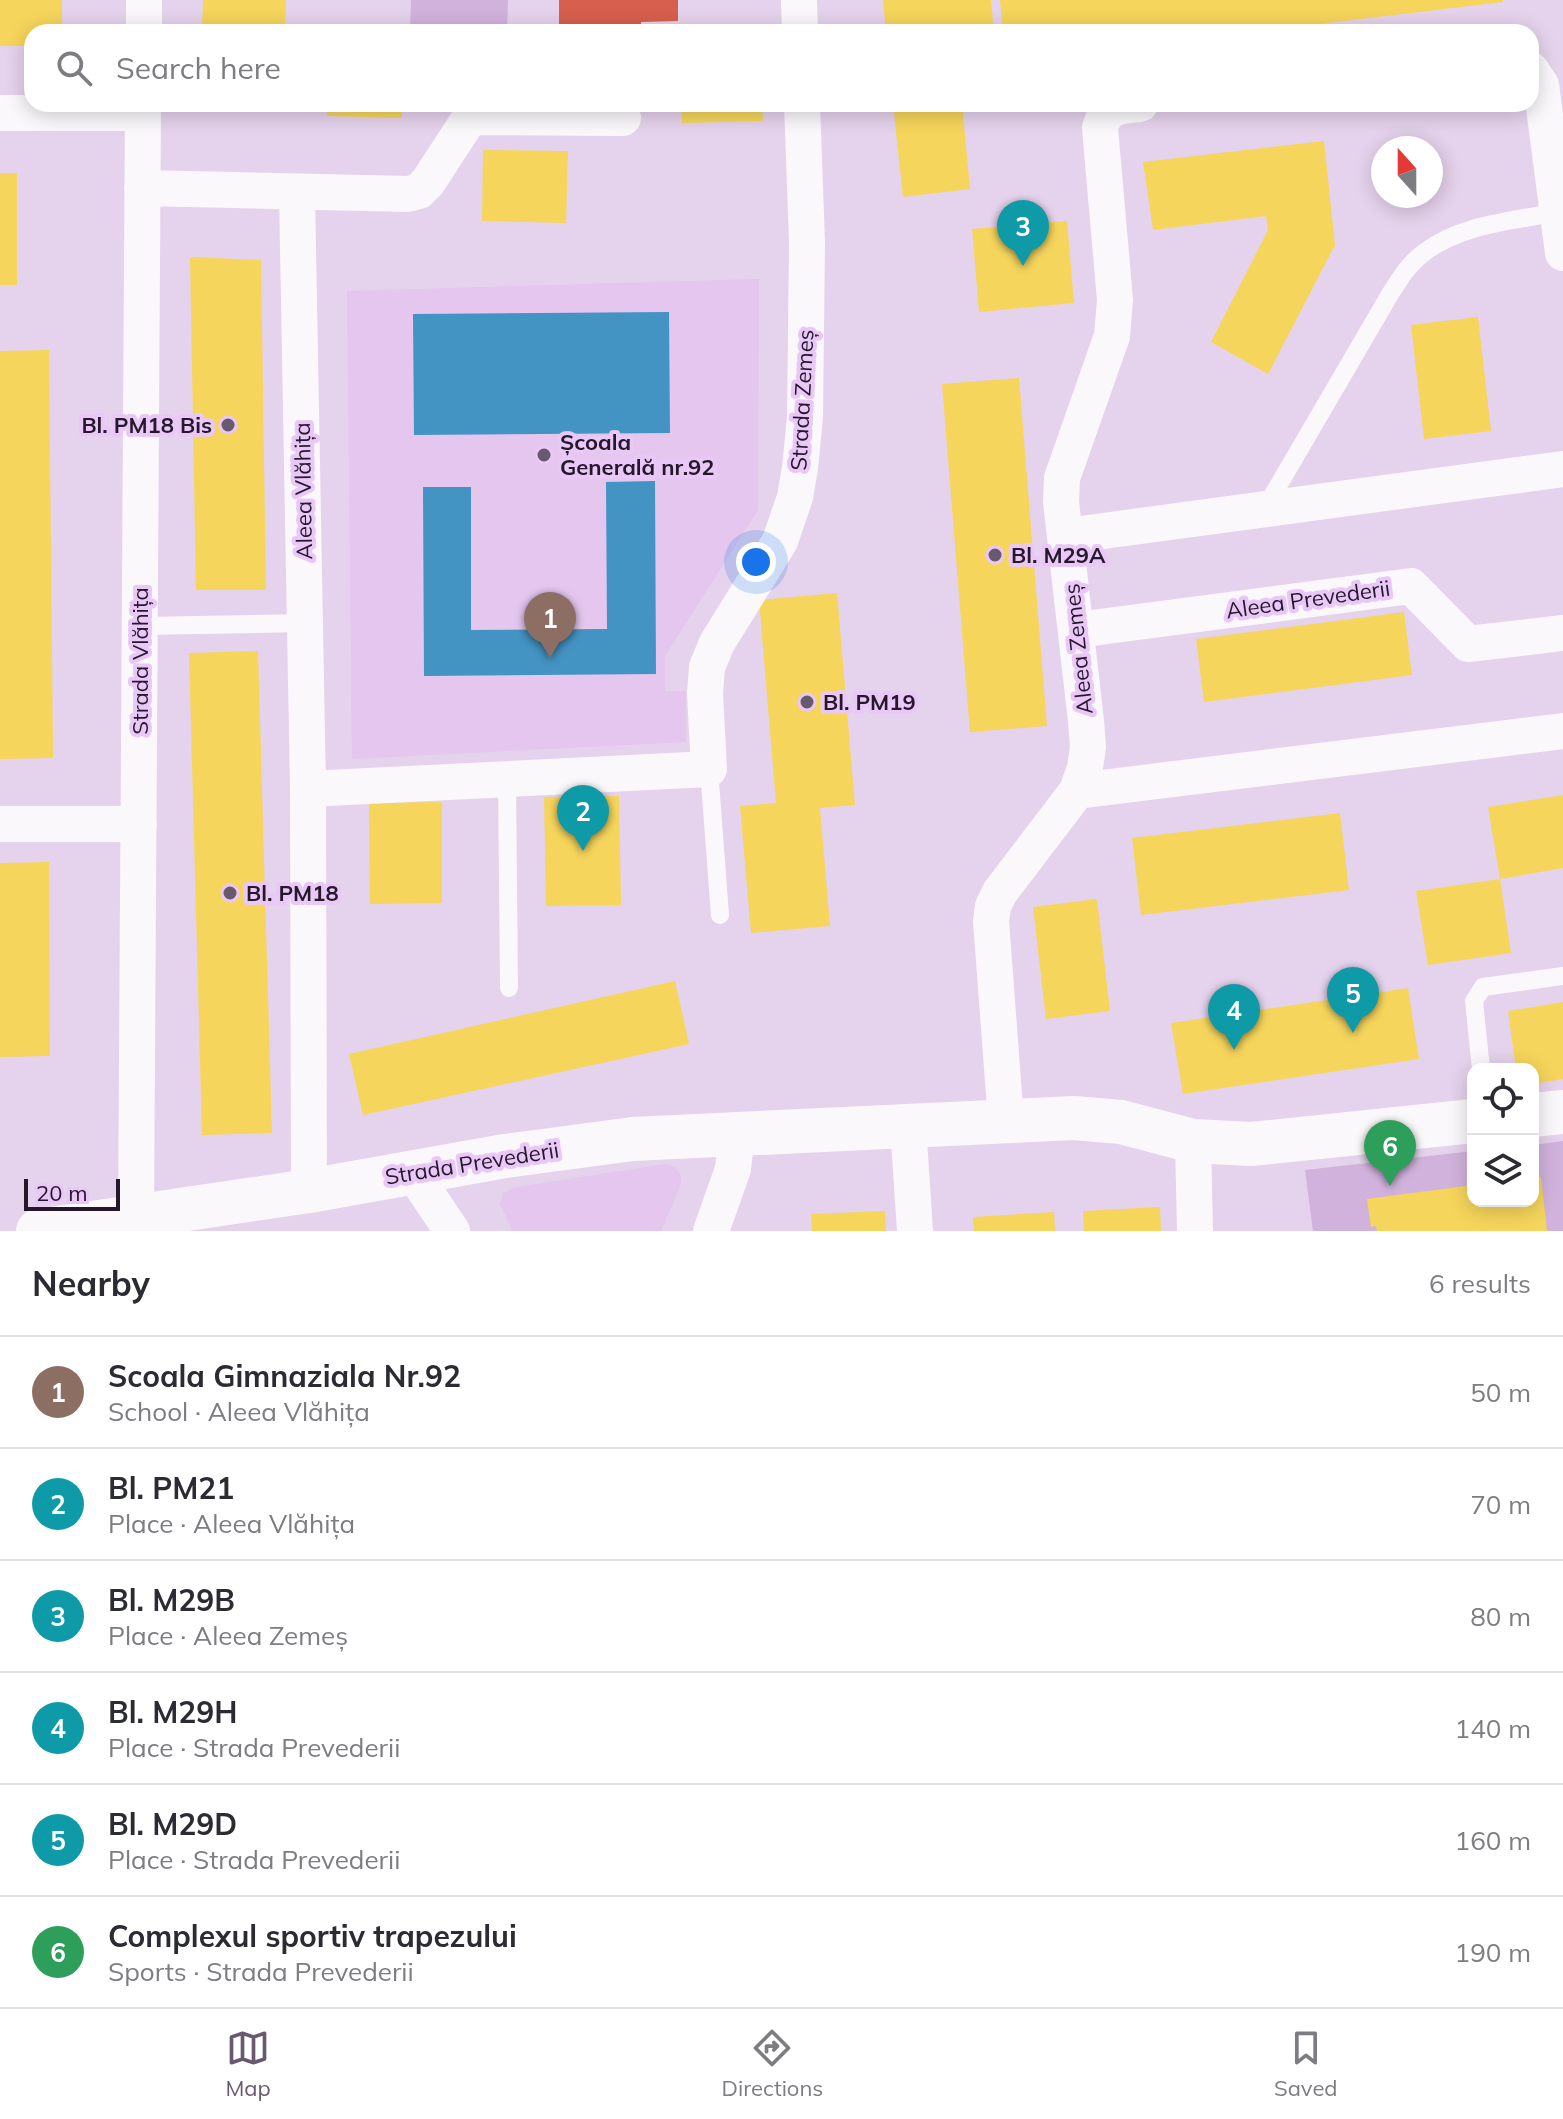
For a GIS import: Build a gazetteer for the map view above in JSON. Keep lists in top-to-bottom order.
{
  "streets": {
    "street": [
      "Strada Zemeș",
      "Aleea Vlăhița",
      "Aleea Prevederii",
      "Aleea Zemeș",
      "Strada Vlăhița",
      "Strada Prevederii"
    ]
  },
  "crossings": [
    ["Aleea Vlăhița", "Strada Prevederii"],
    ["Aleea Prevederii", "Aleea Zemeș"],
    ["Aleea Zemeș", "Strada Prevederii"],
    ["Strada Vlăhița", "Strada Prevederii"]
  ],
  "places": [
    "Bl. PM18 Bis",
    "Școala Generală nr.92",
    "Bl. M29A",
    "Bl. PM19",
    "Bl. PM18"
  ],
  "scale_bar": "20 m",
  "north": "top",
  "page": {
    "search": "Search here",
    "pins": [
      "3",
      "1",
      "2",
      "5",
      "4",
      "6"
    ],
    "scale": "20 m",
    "heading": ["Nearby", "6 results"],
    "list": [
      {
        "mark": "1",
        "name": "Scoala Gimnaziala Nr.92",
        "note": "School · Aleea Vlăhița",
        "value": "50 m"
      },
      {
        "mark": "2",
        "name": "Bl. PM21",
        "note": "Place · Aleea Vlăhița",
        "value": "70 m"
      },
      {
        "mark": "3",
        "name": "Bl. M29B",
        "note": "Place · Aleea Zemeș",
        "value": "80 m"
      },
      {
        "mark": "4",
        "name": "Bl. M29H",
        "note": "Place · Strada Prevederii",
        "value": "140 m"
      },
      {
        "mark": "5",
        "name": "Bl. M29D",
        "note": "Place · Strada Prevederii",
        "value": "160 m"
      },
      {
        "mark": "6",
        "name": "Complexul sportiv trapezului",
        "note": "Sports · Strada Prevederii",
        "value": "190 m"
      }
    ],
    "nav": ["Map", "Directions", "Saved"]
  }
}
